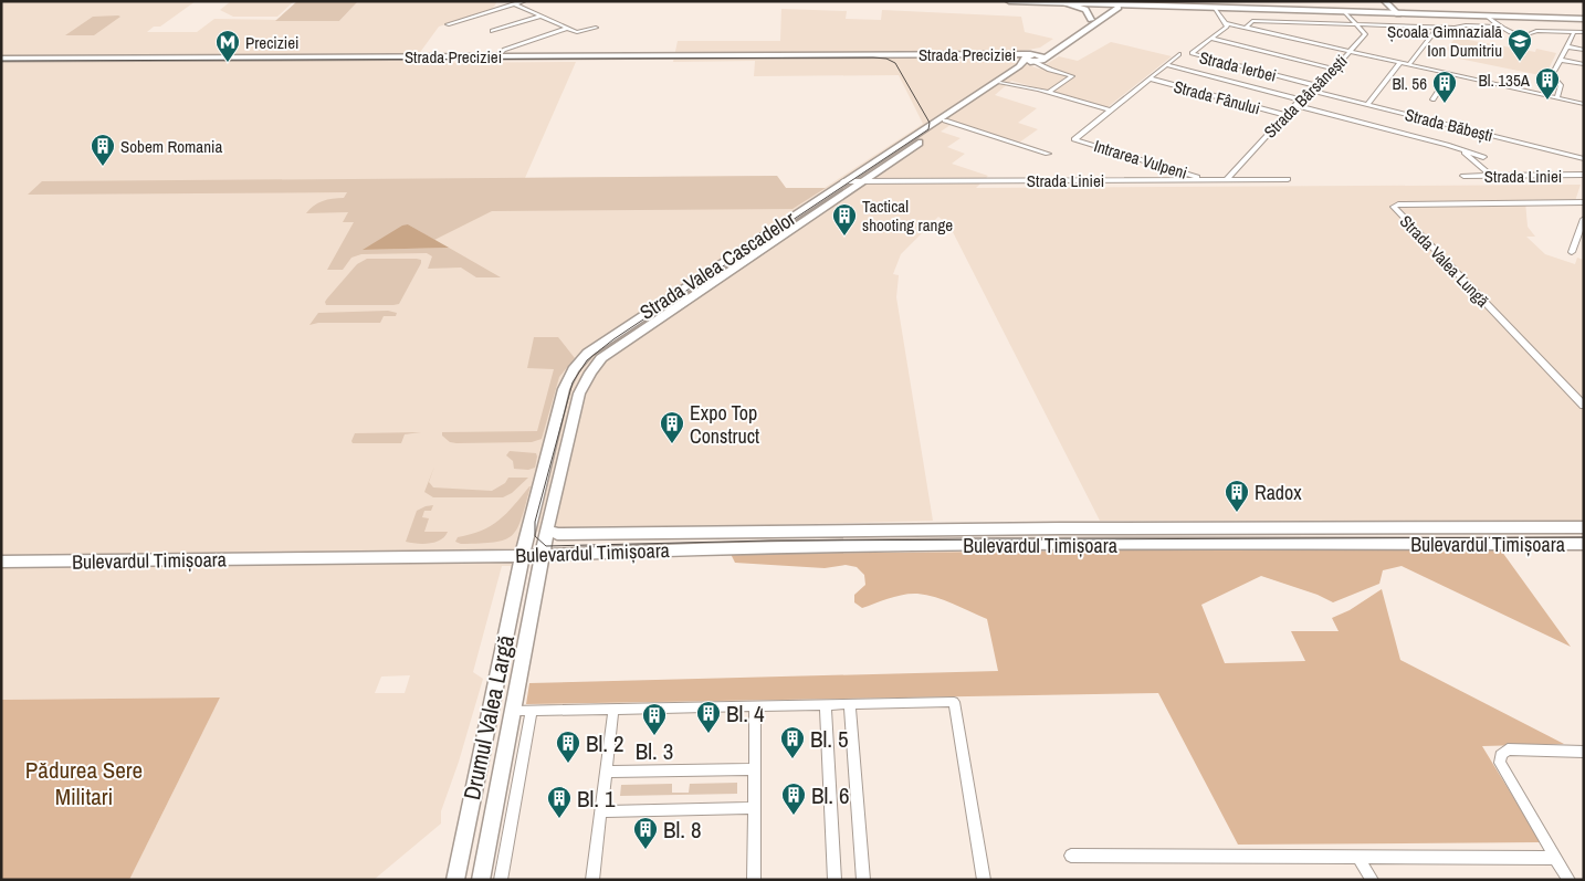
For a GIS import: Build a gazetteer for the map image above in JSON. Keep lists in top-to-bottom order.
{
  "streets": {
    "main road": [
      "Strada Preciziei",
      "Strada Valea Cascadelor",
      "Bulevardul Timișoara",
      "Drumul Valea Largă"
    ],
    "street": [
      "Strada Ierbei",
      "Strada Bârsănești",
      "Strada Fânului",
      "Strada Băbești",
      "Intrarea Vulpeni",
      "Strada Liniei",
      "Strada Valea Lungă"
    ]
  },
  "crossings": [
    ["Strada Preciziei", "Strada Valea Cascadelor"],
    ["Strada Ierbei", "Strada Bârsănești"],
    ["Strada Ierbei", "Strada Băbești"],
    ["Strada Bârsănești", "Strada Fânului"],
    ["Strada Bârsănești", "Strada Băbești"],
    ["Strada Bârsănești", "Strada Liniei"],
    ["Intrarea Vulpeni", "Strada Liniei"],
    ["Strada Liniei", "Strada Valea Cascadelor"],
    ["Strada Valea Cascadelor", "Bulevardul Timișoara"],
    ["Strada Valea Cascadelor", "Drumul Valea Largă"],
    ["Bulevardul Timișoara", "Drumul Valea Largă"]
  ],
  "parks": ["Pădurea Sere Militari"],
  "places": {
    "school or university": ["Școala Gimnazială Ion Dumitriu"],
    "metro station": ["Preciziei"],
    "building": [
      "Bl. 135A",
      "Bl. 56",
      "Sobem Romania",
      "Tactical shooting range",
      "Expo Top Construct",
      "Radox",
      "Bl. 4",
      "Bl. 3",
      "Bl. 5",
      "Bl. 2",
      "Bl. 6",
      "Bl. 1",
      "Bl. 8"
    ]
  }
}
